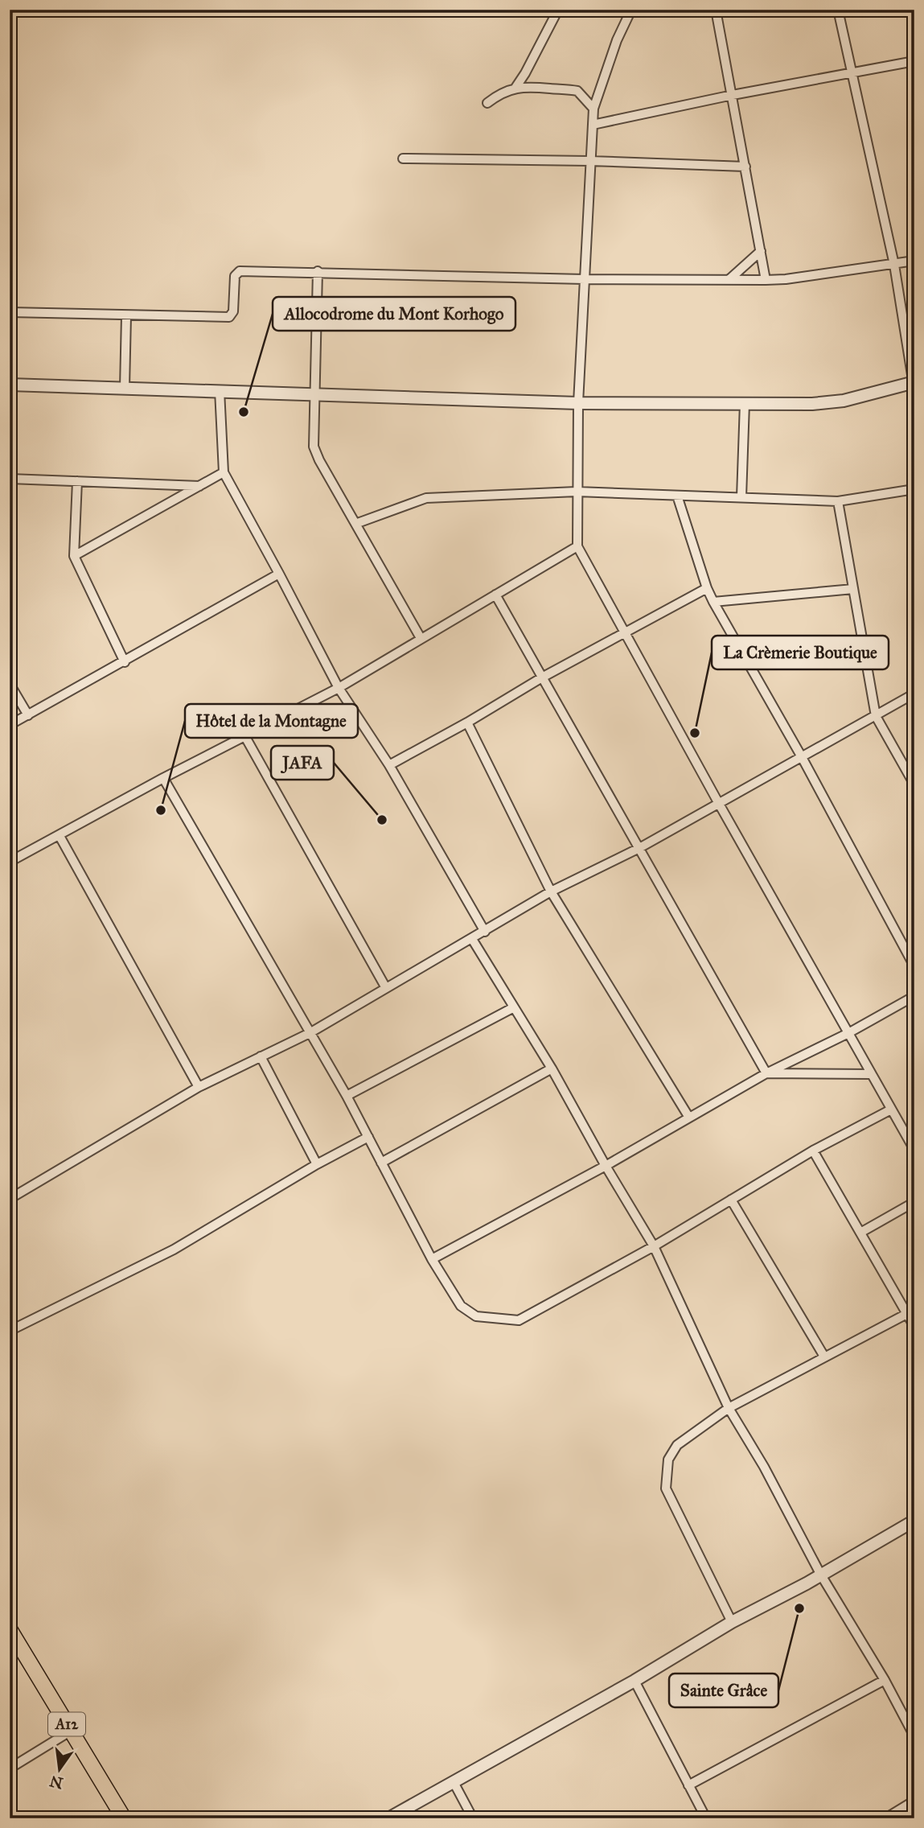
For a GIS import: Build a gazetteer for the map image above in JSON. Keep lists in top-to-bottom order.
{
  "streets": {
    "main road": ["A12"]
  },
  "places": [
    "Allocodrome du Mont Korhogo",
    "La Crèmerie Boutique",
    "Hôtel de la Montagne",
    "JAFA",
    "Sainte Grâce"
  ],
  "north": "bottom"
}
